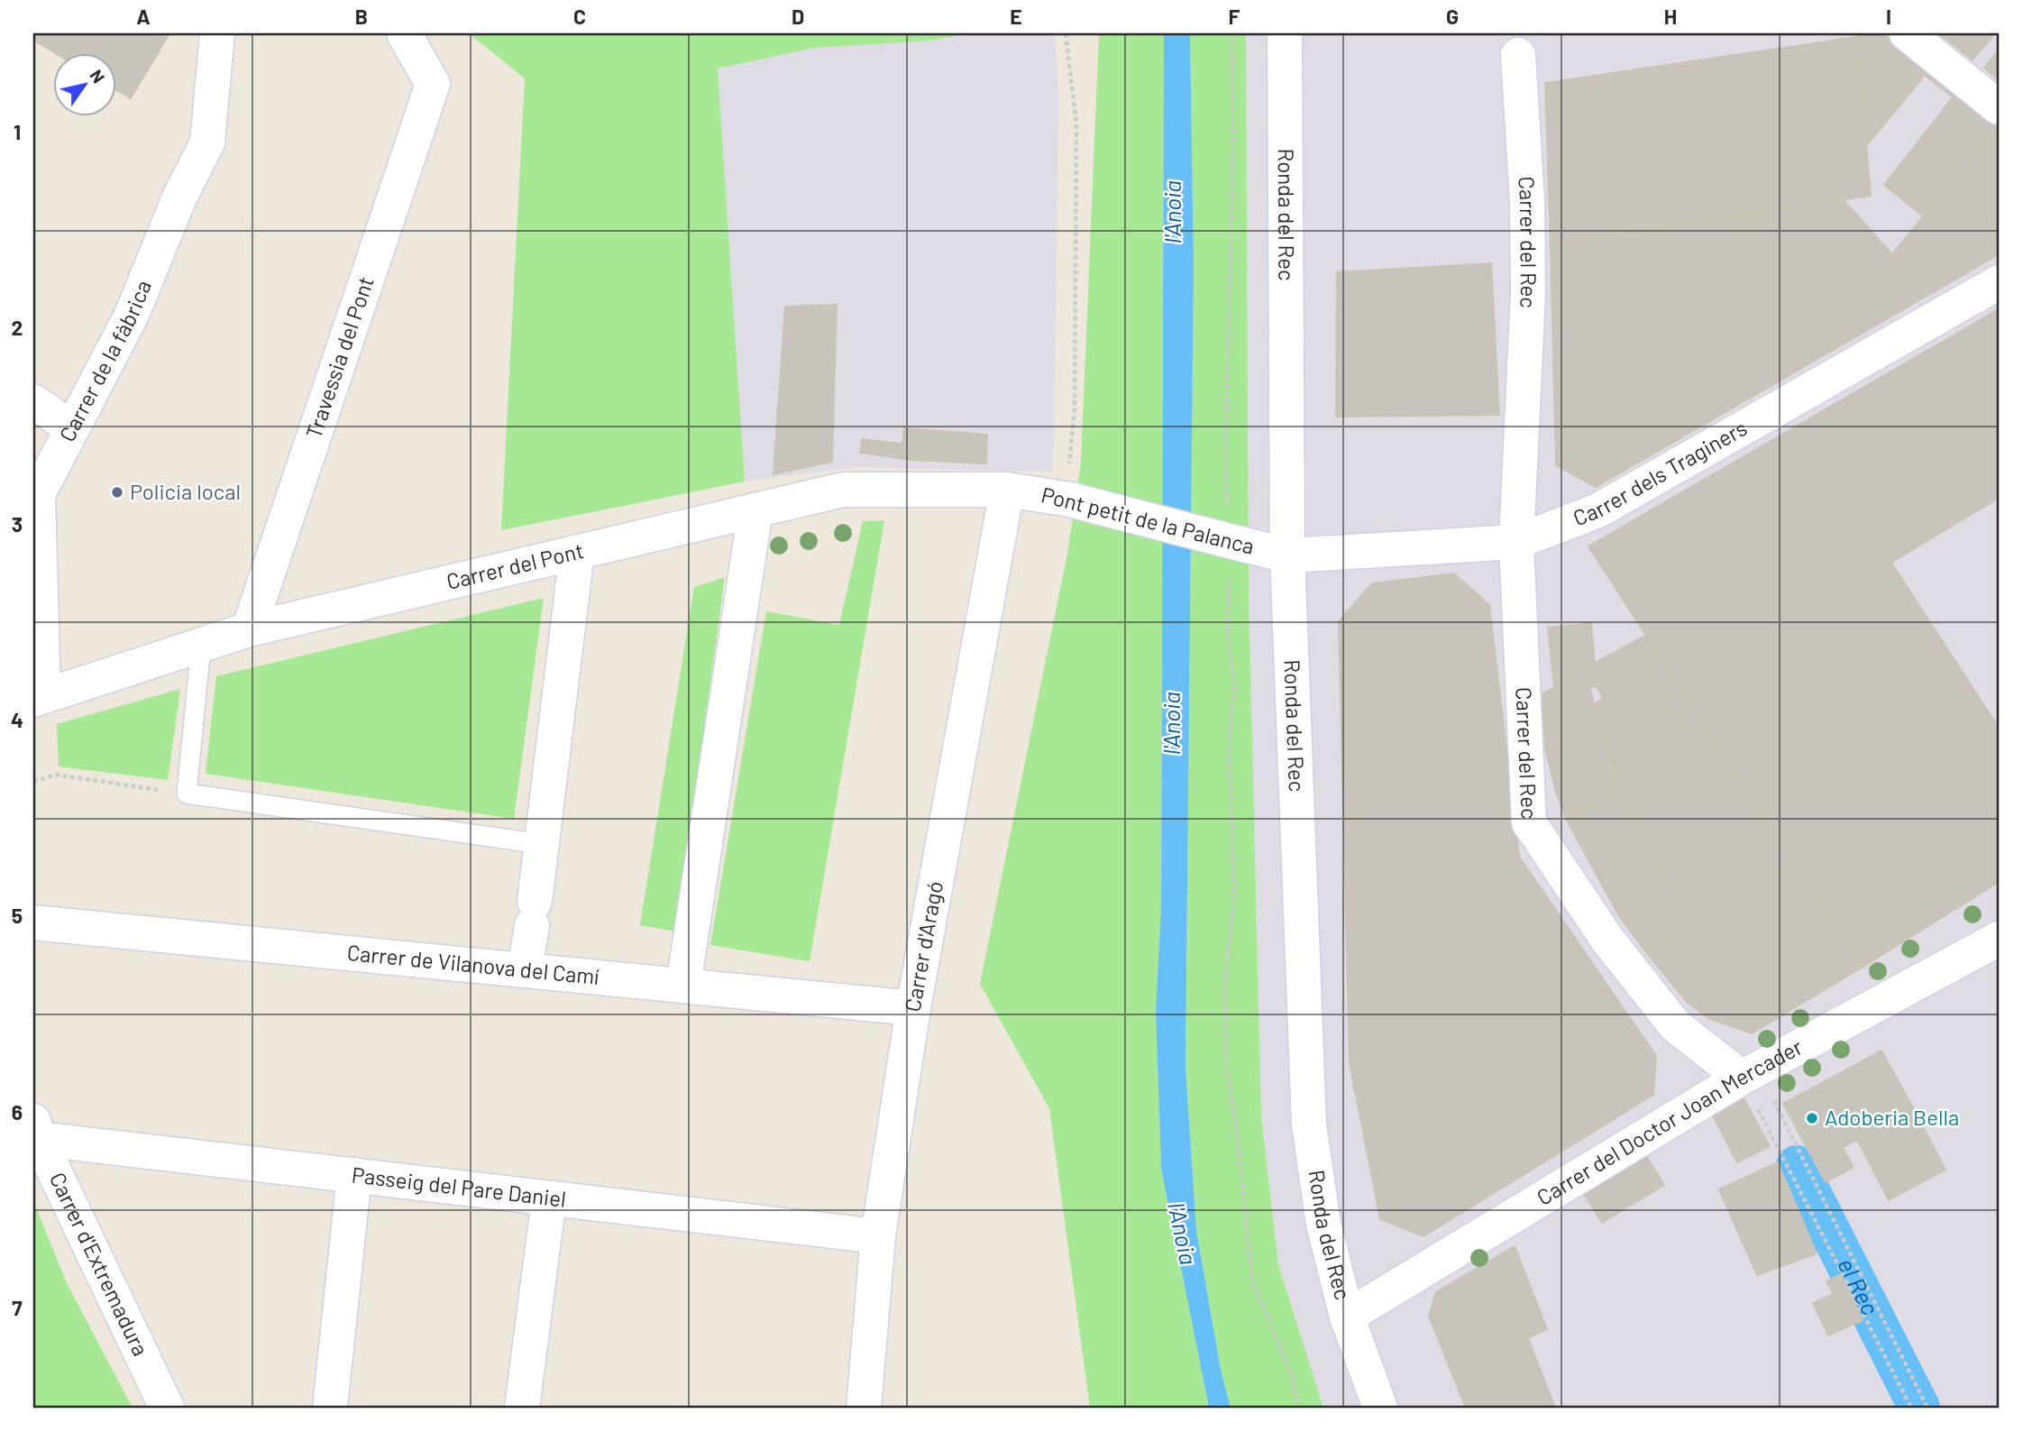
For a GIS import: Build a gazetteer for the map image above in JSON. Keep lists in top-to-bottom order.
{
  "streets": {
    "street": [
      "Ronda del Rec",
      "Carrer del Rec",
      "Travessia del Pont",
      "Carrer de la fàbrica",
      "Carrer dels Traginers",
      "Pont petit de la Palanca",
      "Carrer del Pont",
      "Carrer d'Aragó",
      "Carrer de Vilanova del Camí",
      "Carrer del Doctor Joan Mercader",
      "Passeig del Pare Daniel",
      "Carrer d'Extremadura"
    ]
  },
  "crossings": [
    ["Ronda del Rec", "Carrer dels Traginers"],
    ["Ronda del Rec", "Pont petit de la Palanca"],
    ["Ronda del Rec", "Carrer del Doctor Joan Mercader"],
    ["Carrer del Rec", "Carrer dels Traginers"],
    ["Carrer del Rec", "Carrer del Doctor Joan Mercader"],
    ["Travessia del Pont", "Carrer del Pont"],
    ["Carrer de la fàbrica", "Carrer del Pont"],
    ["Carrer dels Traginers", "Pont petit de la Palanca"],
    ["Pont petit de la Palanca", "Carrer del Pont"],
    ["Pont petit de la Palanca", "Carrer d'Aragó"],
    ["Carrer del Pont", "Carrer d'Aragó"],
    ["Carrer d'Aragó", "Carrer de Vilanova del Camí"],
    ["Carrer d'Aragó", "Passeig del Pare Daniel"],
    ["Passeig del Pare Daniel", "Carrer d'Extremadura"]
  ],
  "water": ["l'Anoia", "el Rec"],
  "places": ["Policia local", "Adoberia Bella"],
  "north": "top right",
  "grid": {
    "columns": [
      "A",
      "B",
      "C",
      "D",
      "E",
      "F",
      "G",
      "H",
      "I"
    ],
    "rows": [
      "1",
      "2",
      "3",
      "4",
      "5",
      "6",
      "7"
    ]
  }
}
